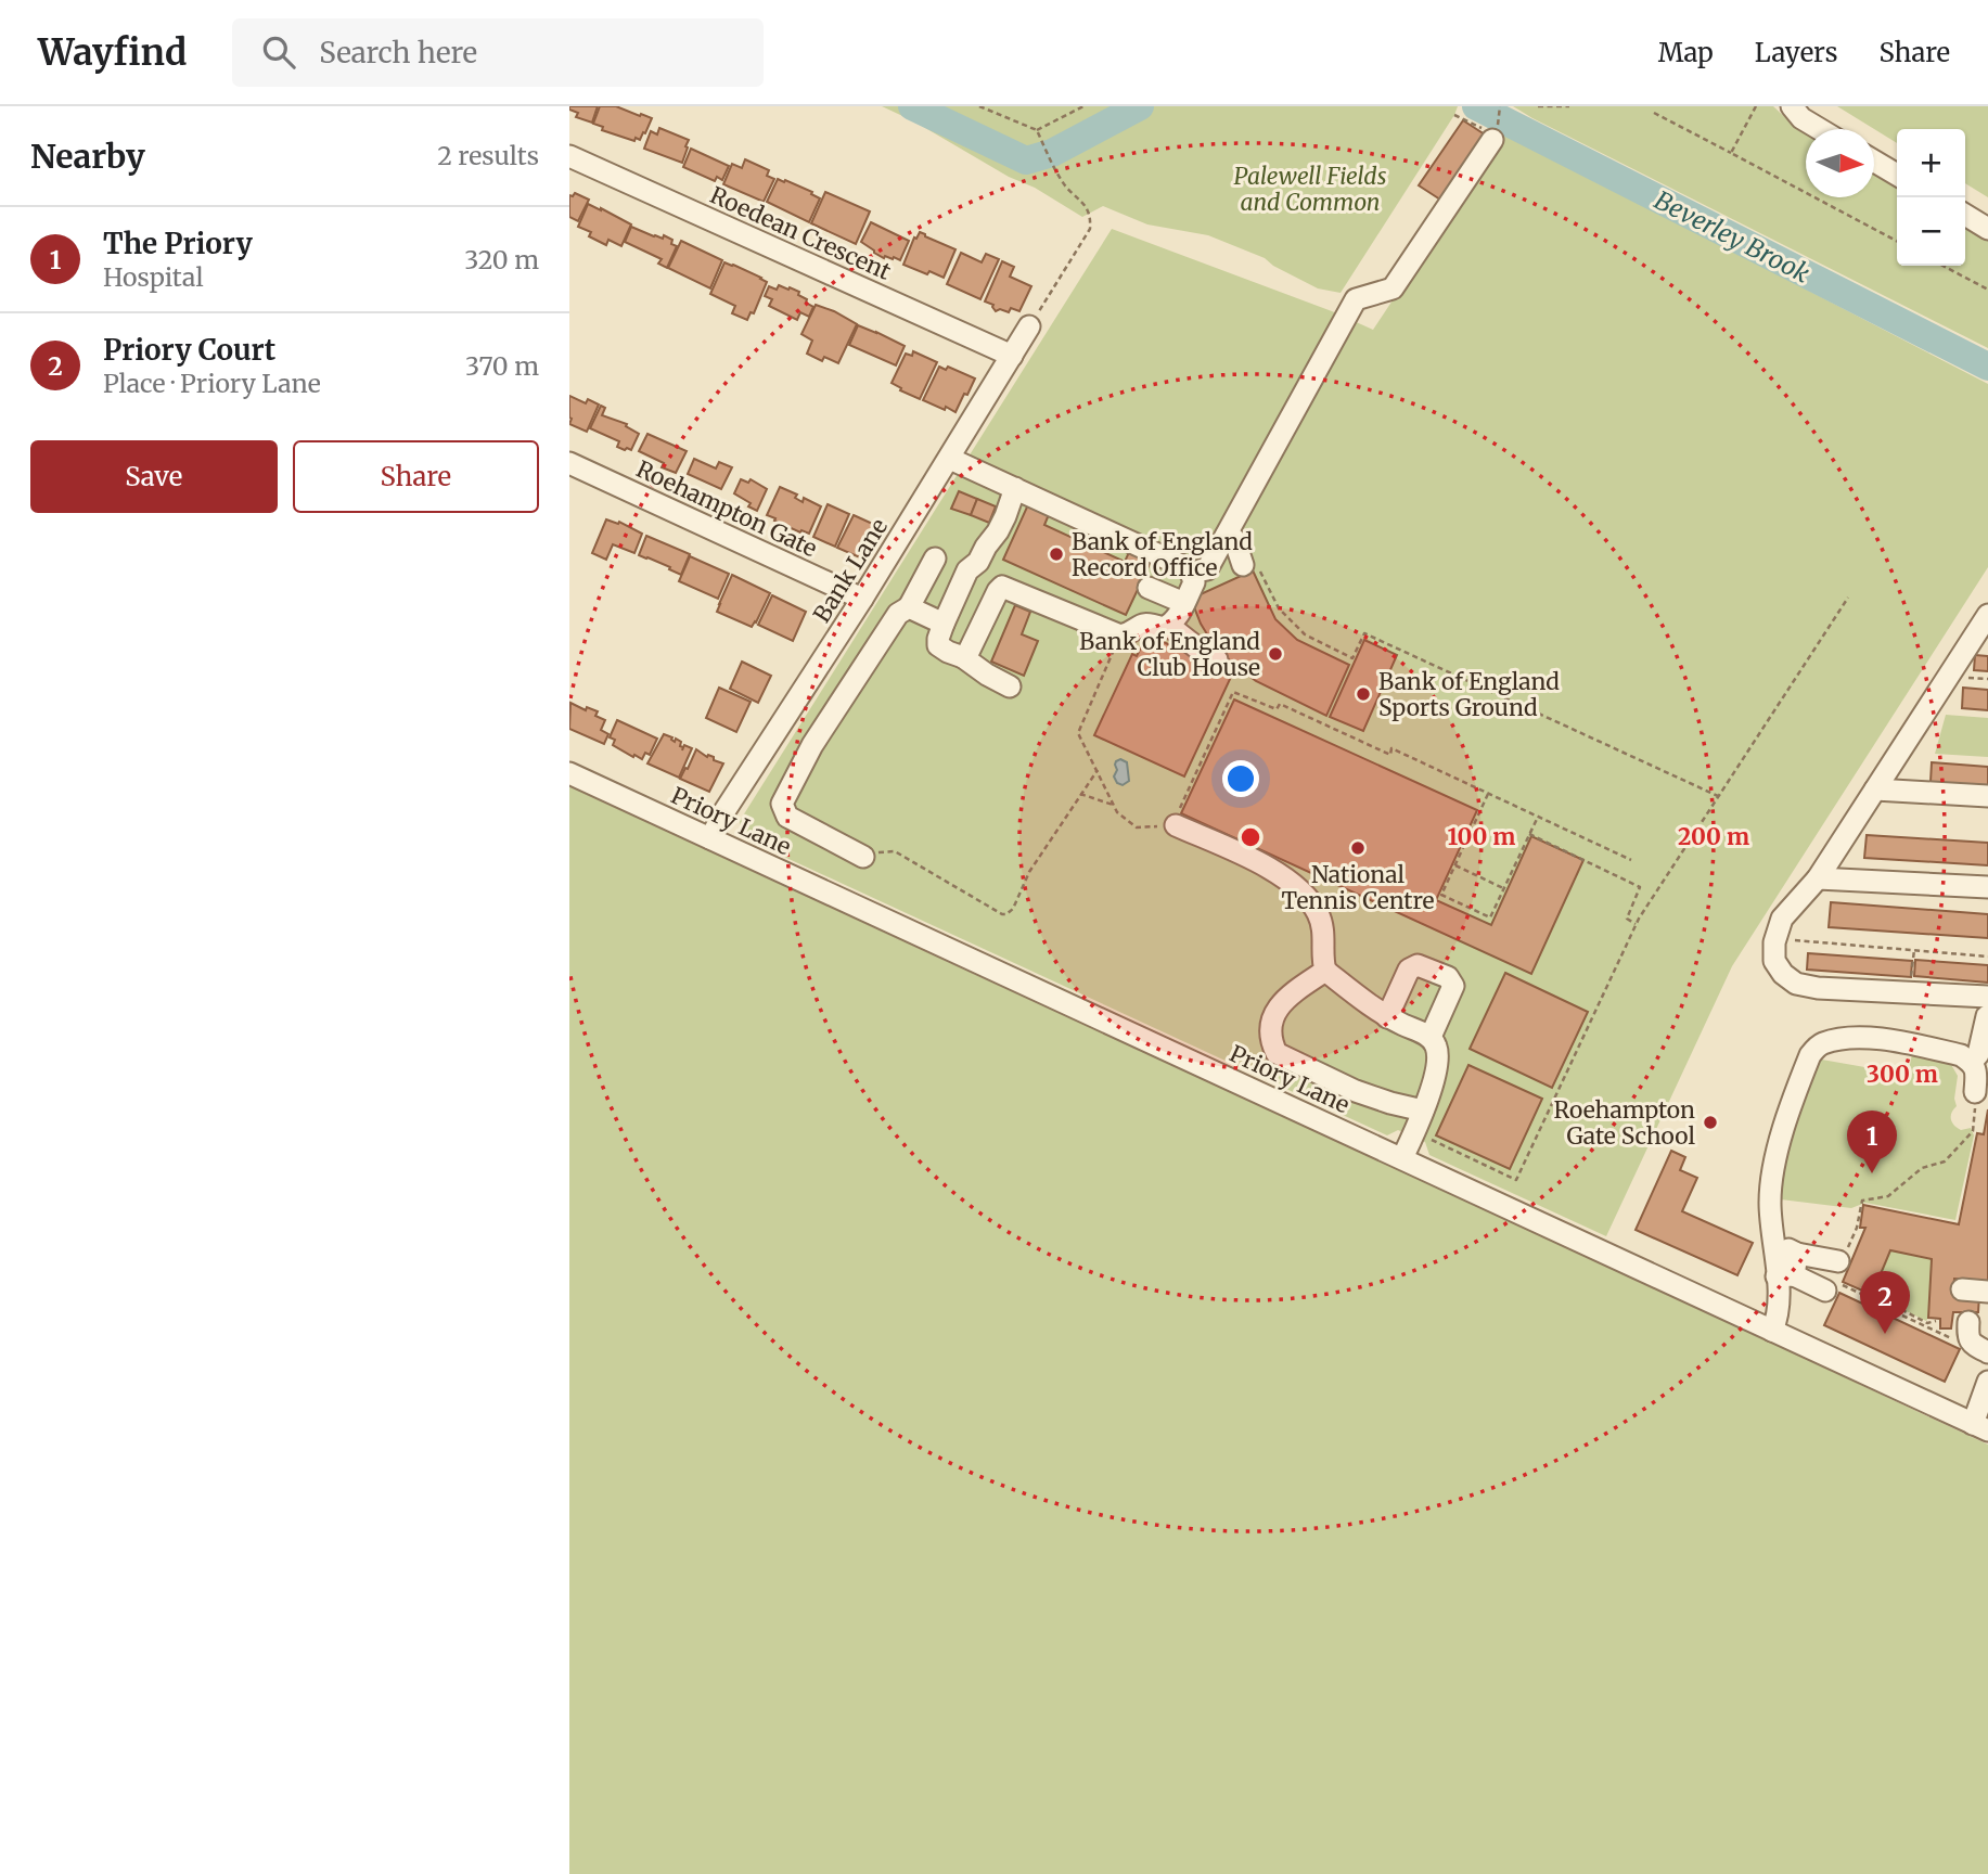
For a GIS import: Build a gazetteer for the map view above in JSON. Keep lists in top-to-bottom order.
{
  "streets": {
    "street": [
      "Roedean Crescent",
      "Roehampton Gate",
      "Bank Lane",
      "Priory Lane"
    ]
  },
  "crossings": [
    ["Roedean Crescent", "Bank Lane"],
    ["Roehampton Gate", "Bank Lane"],
    ["Bank Lane", "Priory Lane"]
  ],
  "water": ["Beverley Brook"],
  "parks": ["Palewell Fields and Common"],
  "places": [
    "Bank of England Record Office",
    "Bank of England Club House",
    "Bank of England Sports Ground",
    "National Tennis Centre",
    "Roehampton Gate School"
  ],
  "north": "right",
  "page": {
    "header": "Wayfind",
    "search": "Search here",
    "nav": ["Map", "Layers", "Share"],
    "heading": ["Nearby", "2 results"],
    "map_buttons": ["+", "−"],
    "list": [
      {
        "mark": "1",
        "name": "The Priory",
        "note": "Hospital",
        "value": "320 m"
      },
      {
        "mark": "2",
        "name": "Priory Court",
        "note": "Place · Priory Lane",
        "value": "370 m"
      }
    ],
    "buttons": ["Save", "Share"],
    "pins": ["1", "2"]
  },
  "rings": ["100 m", "200 m", "300 m"]
}
